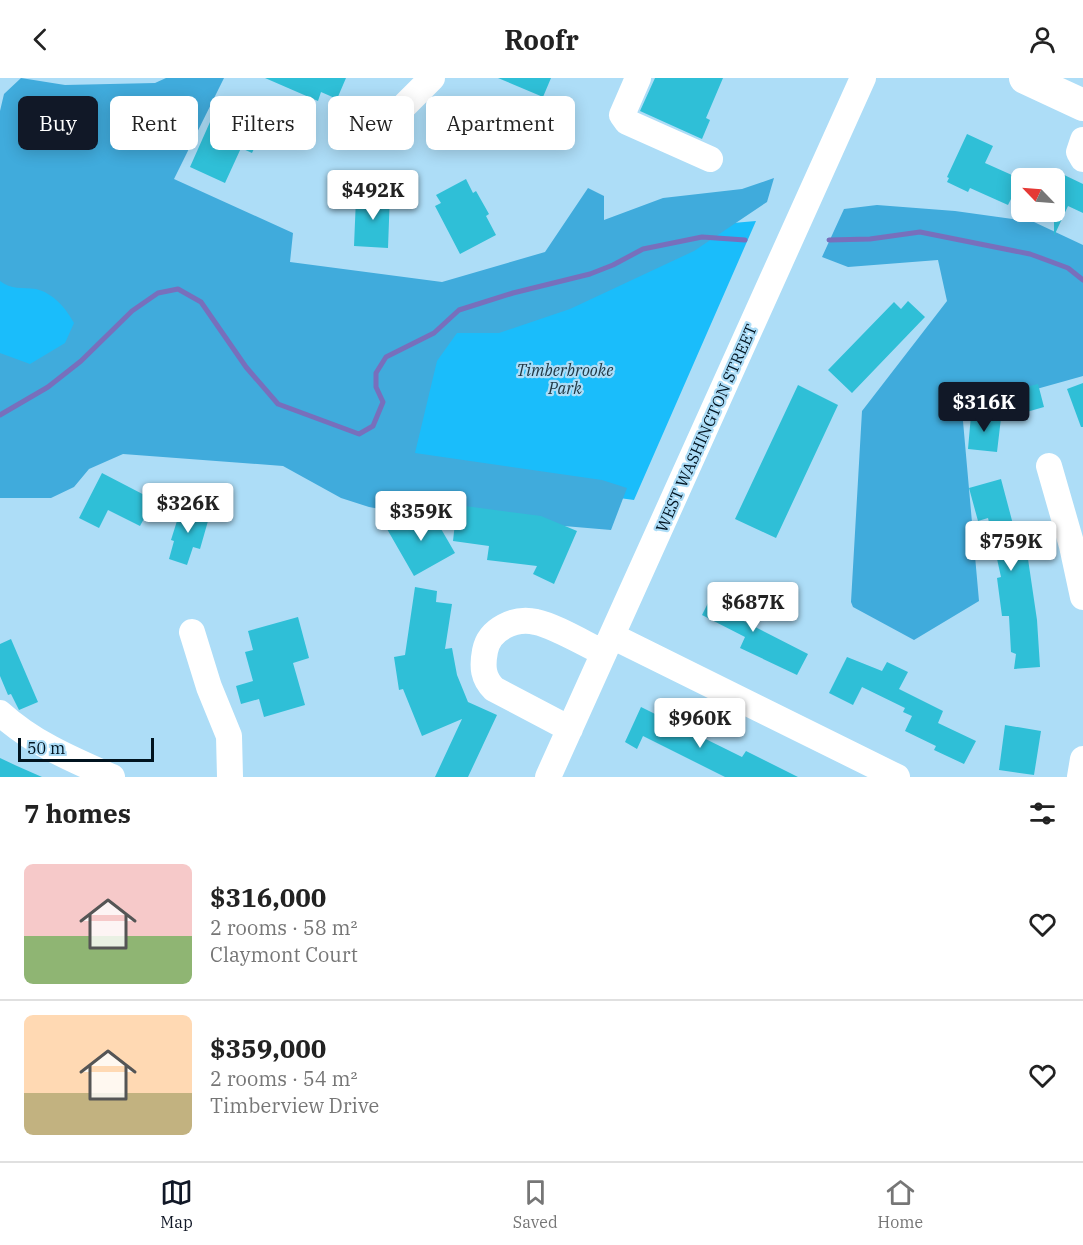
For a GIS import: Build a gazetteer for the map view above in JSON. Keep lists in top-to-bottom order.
{
  "streets": {
    "street": ["WEST WASHINGTON STREET"]
  },
  "parks": ["Timberbrooke Park"],
  "scale_bar": "50 m",
  "north": "top left",
  "page": {
    "header": "Roofr",
    "chip": [
      "Buy",
      "Rent",
      "Filters",
      "New",
      "Apartment"
    ],
    "price": [
      "$492K",
      "$316K",
      "$326K",
      "$359K",
      "$759K",
      "$687K",
      "$960K"
    ],
    "scale": "50 m",
    "heading": "7 homes",
    "list": [
      {
        "name": "$316,000",
        "note": "2 rooms · 58 m² · Claymont Court"
      },
      {
        "name": "$359,000",
        "note": "2 rooms · 54 m² · Timberview Drive"
      }
    ],
    "tabs": ["Map", "Saved", "Home"]
  }
}
